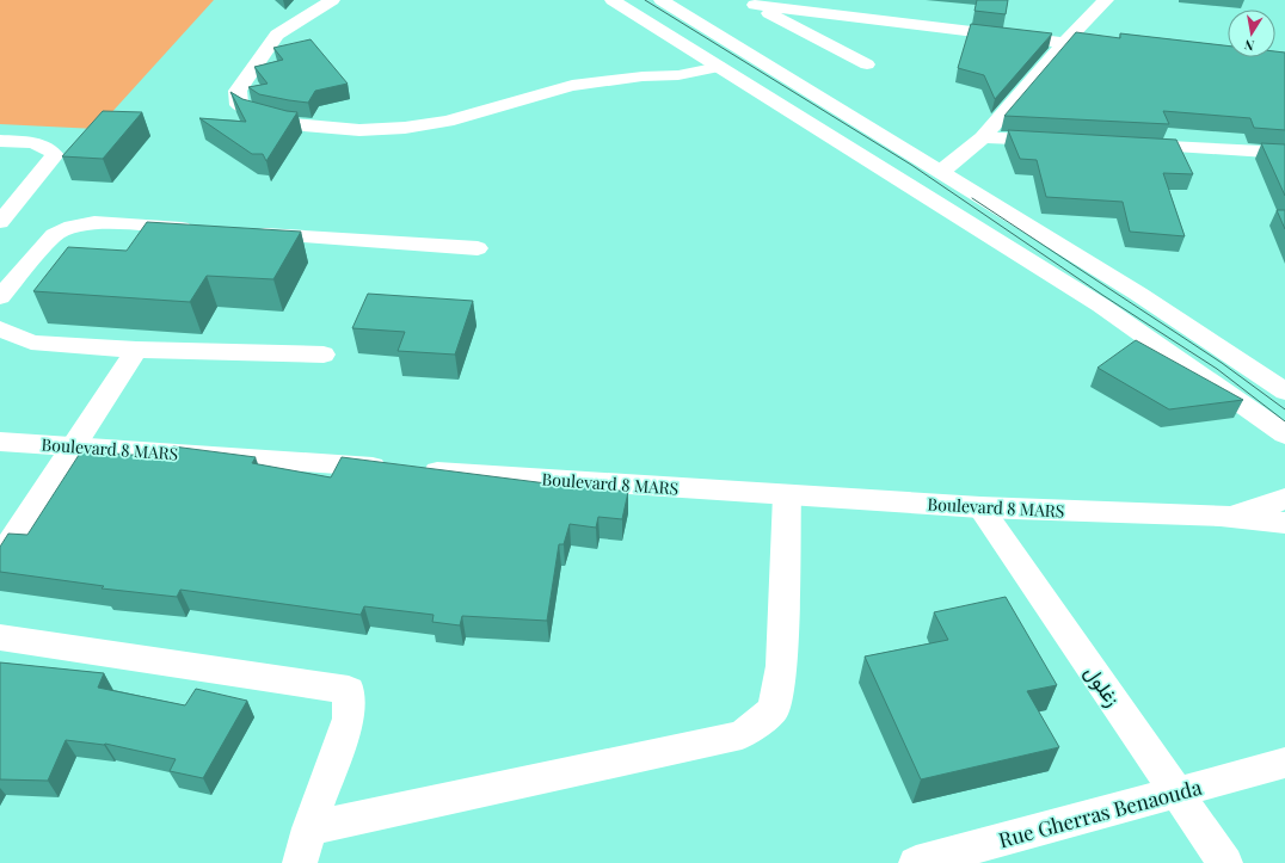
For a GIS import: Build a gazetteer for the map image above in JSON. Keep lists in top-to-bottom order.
{
  "streets": {
    "main road": ["Boulevard 8 MARS", "زغلول", "Rue Gherras Benaouda"]
  },
  "crossings": [
    ["Boulevard 8 MARS", "زغلول"],
    ["زغلول", "Rue Gherras Benaouda"]
  ],
  "north": "bottom"
}
